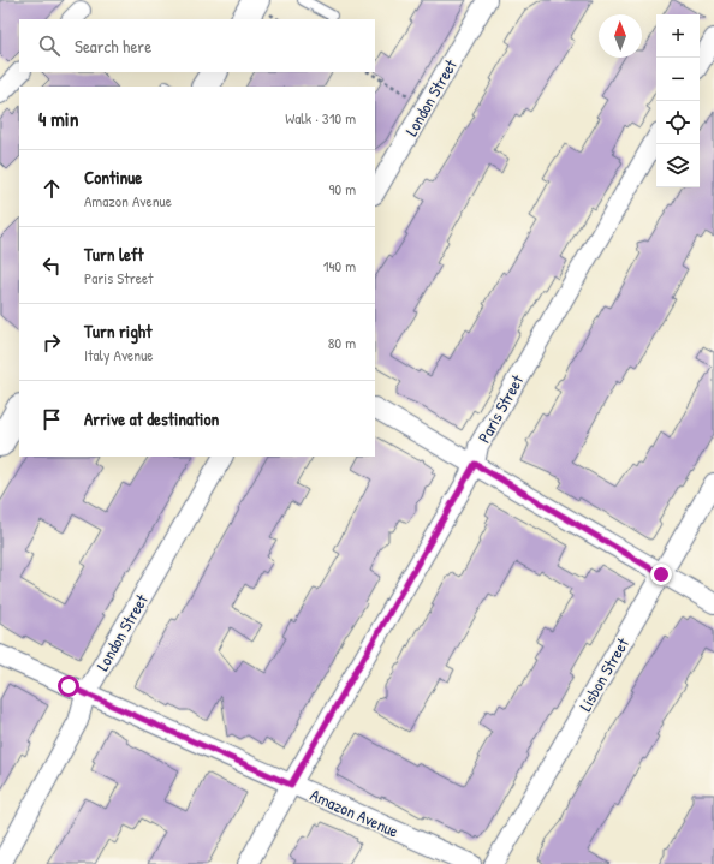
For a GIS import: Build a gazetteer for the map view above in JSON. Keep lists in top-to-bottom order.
{
  "streets": {
    "street": [
      "London Street",
      "Paris Street",
      "Lisbon Street",
      "Amazon Avenue"
    ]
  },
  "crossings": [
    ["London Street", "Amazon Avenue"],
    ["Paris Street", "Amazon Avenue"]
  ],
  "north": "top",
  "page": {
    "map_buttons": ["+", "−"],
    "search": "Search here",
    "heading": ["4 min", "Walk · 310 m"],
    "list": [
      ["Continue", "Amazon Avenue", "90 m"],
      ["Turn left", "Paris Street", "140 m"],
      ["Turn right", "Italy Avenue", "80 m"],
      "Arrive at destination"
    ]
  }
}
